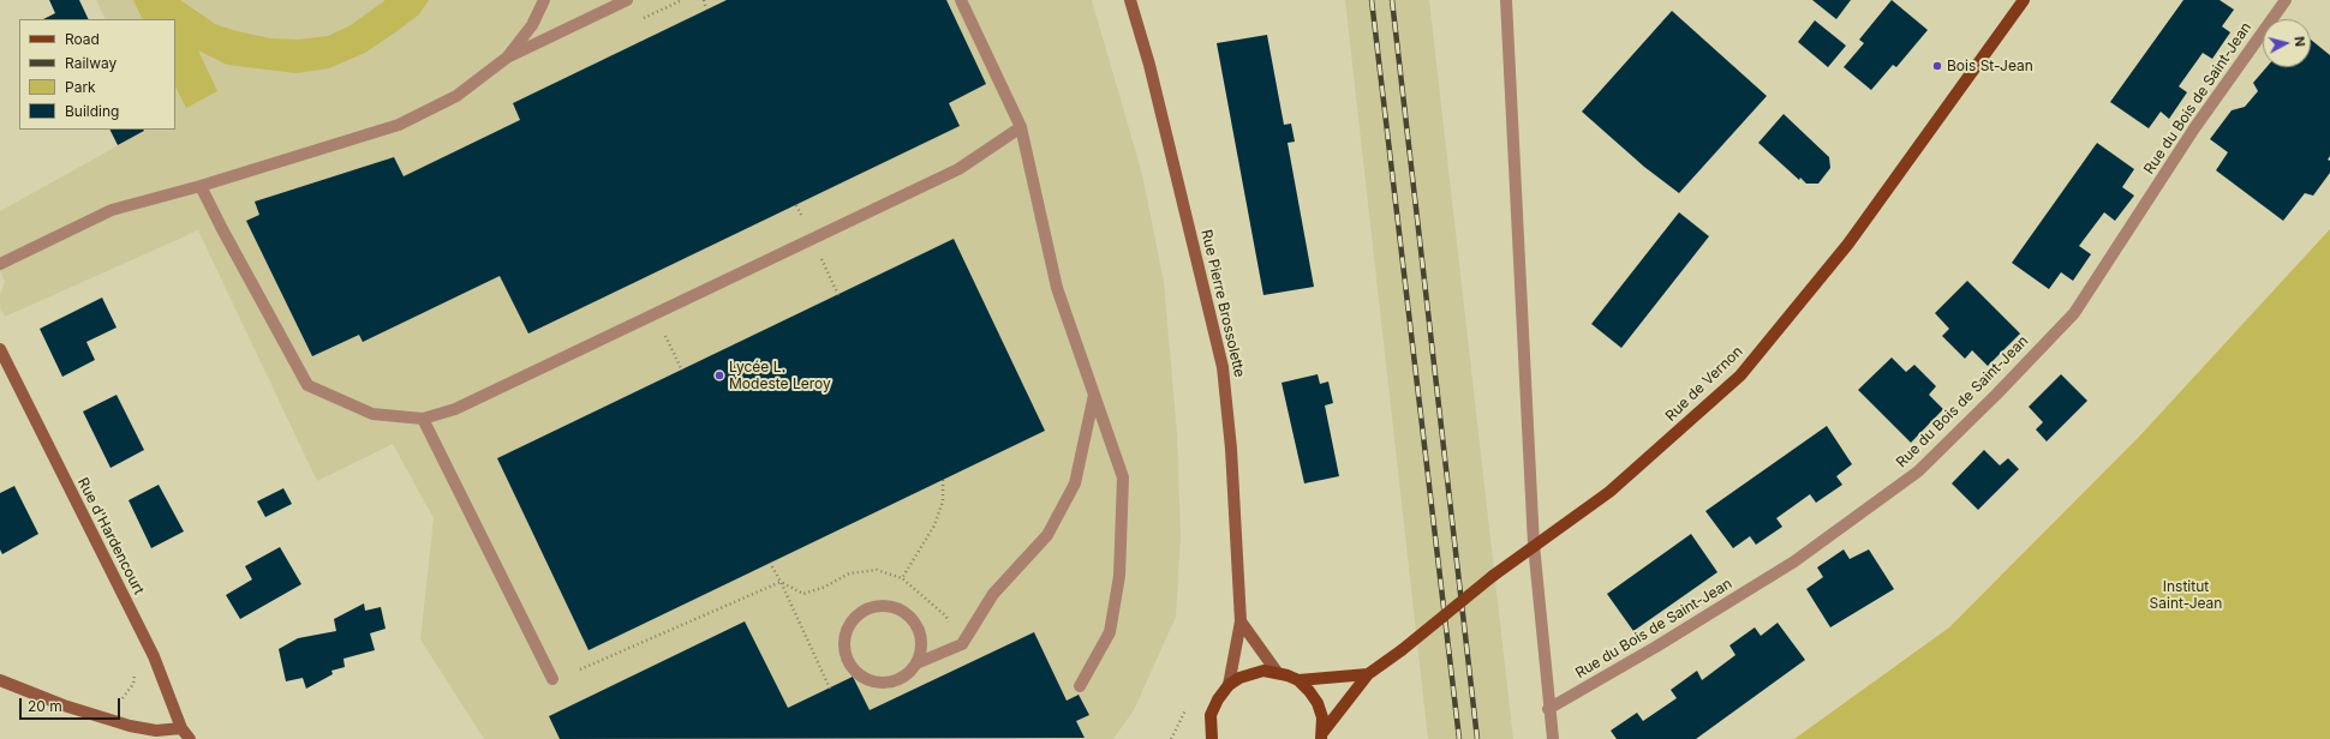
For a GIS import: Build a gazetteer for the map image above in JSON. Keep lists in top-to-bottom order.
{
  "streets": {
    "main road": ["Rue Pierre Brossolette", "Rue de Vernon", "Rue d'Hardencourt"],
    "street": ["Rue du Bois de Saint-Jean"]
  },
  "parks": ["Institut Saint-Jean"],
  "places": ["Bois St-Jean", "Lycée L. Modeste Leroy"],
  "legend": [
    "Road",
    "Railway",
    "Park",
    "Building"
  ],
  "scale_bar": "20 m",
  "north": "right"
}
